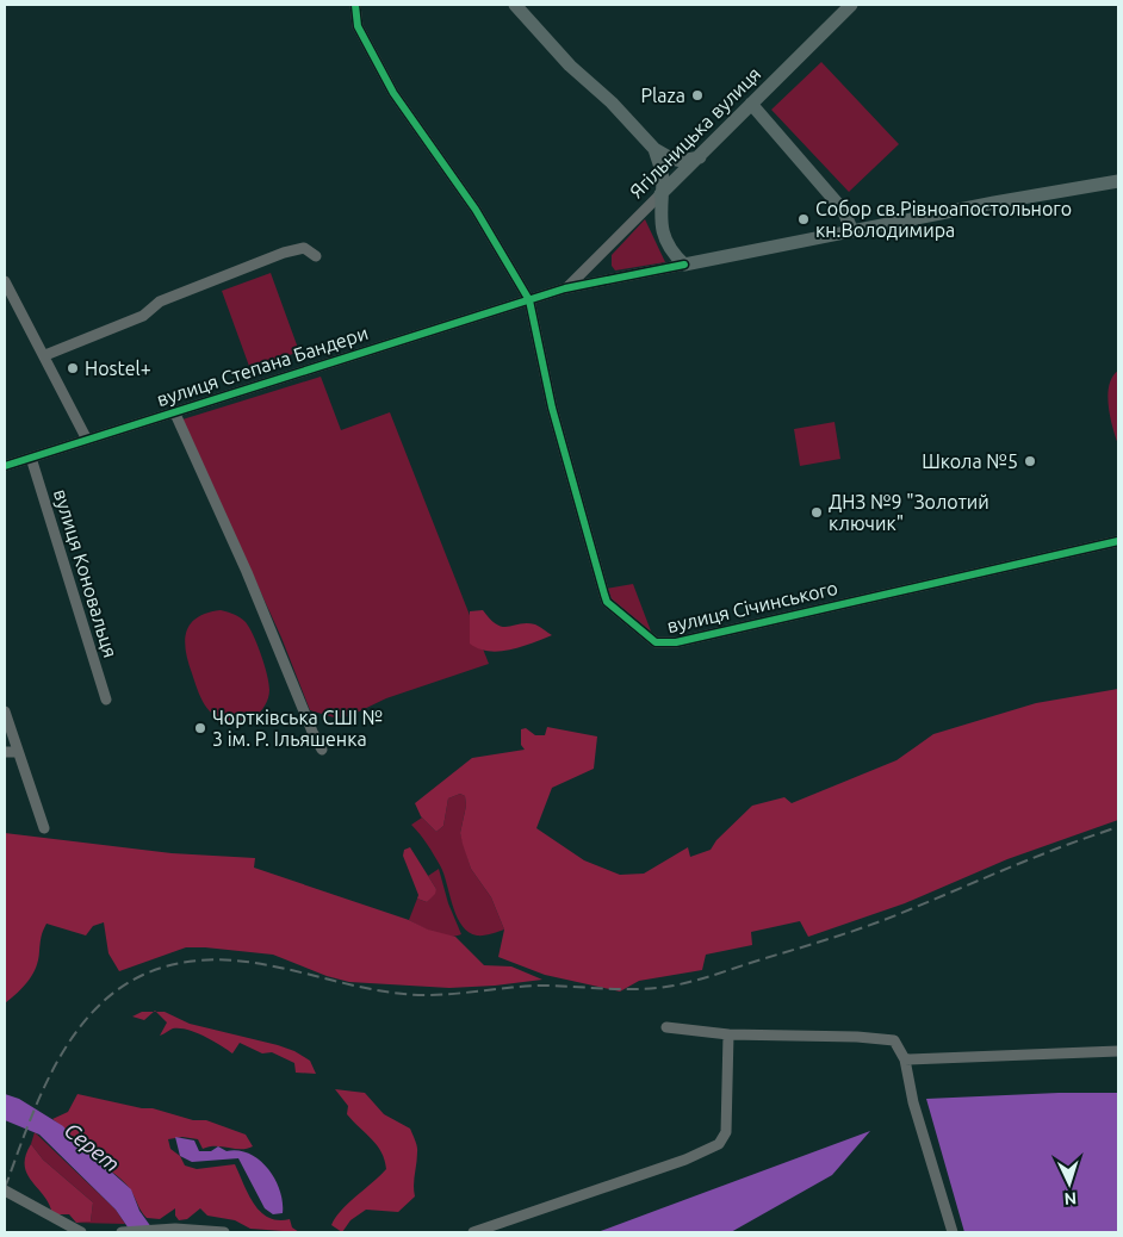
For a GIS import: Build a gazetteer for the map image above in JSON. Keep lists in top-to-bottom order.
{
  "streets": {
    "main road": ["Ягільницька вулиця"],
    "street": ["вулиця Степана Бандери", "вулиця Коновальця", "вулиця Січинського"]
  },
  "crossings": [
    ["Ягільницька вулиця", "вулиця Степана Бандери"],
    ["вулиця Степана Бандери", "вулиця Коновальця"],
    ["вулиця Степана Бандери", "вулиця Січинського"]
  ],
  "water": ["Серет"],
  "places": [
    "Plaza",
    "Собор св.Рівноапостольного кн.Володимира",
    "Hostel+",
    "Школа №5",
    "ДНЗ №9 \"Золотий ключик\"",
    "Чортківська СШІ № 3 ім. Р. Ільяшенка"
  ],
  "north": "bottom"
}
